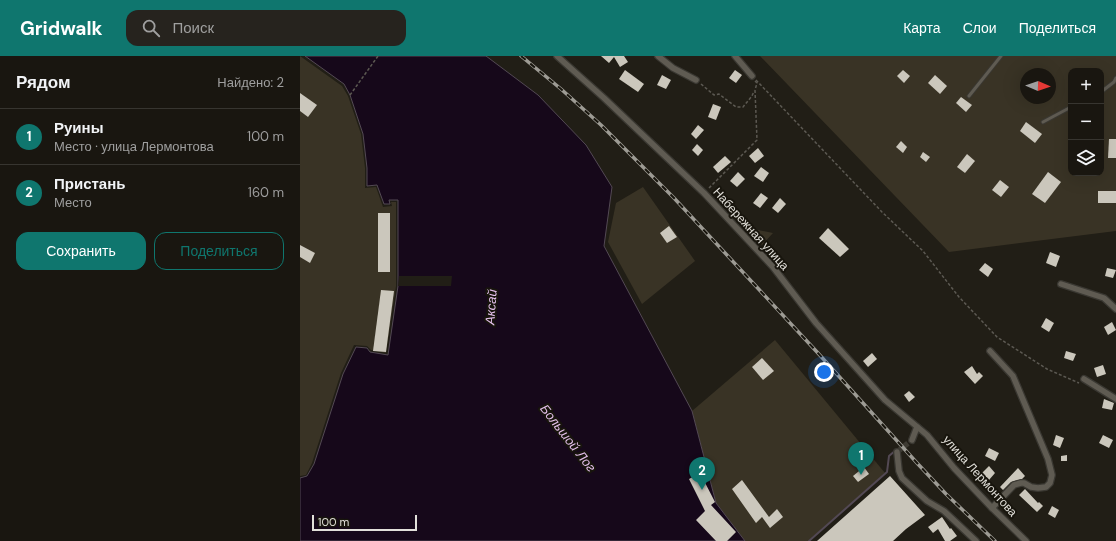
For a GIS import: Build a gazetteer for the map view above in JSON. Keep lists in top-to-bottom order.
{
  "streets": {
    "street": ["Набережная улица", "улица Лермонтова"]
  },
  "crossings": [
    ["Набережная улица", "улица Лермонтова"]
  ],
  "water": ["Аксай", "Большой Лог"],
  "scale_bar": "100 m",
  "north": "right",
  "page": {
    "header": "Gridwalk",
    "search": "Поиск",
    "nav": ["Карта", "Слои", "Поделиться"],
    "heading": ["Рядом", "Найдено: 2"],
    "map_buttons": ["+", "−"],
    "list": [
      {
        "mark": "1",
        "name": "Руины",
        "note": "Место · улица Лермонтова",
        "value": "100 m"
      },
      {
        "mark": "2",
        "name": "Пристань",
        "note": "Место",
        "value": "160 m"
      }
    ],
    "buttons": ["Сохранить", "Поделиться"],
    "pins": ["1", "2"],
    "scale": "100 m"
  }
}
